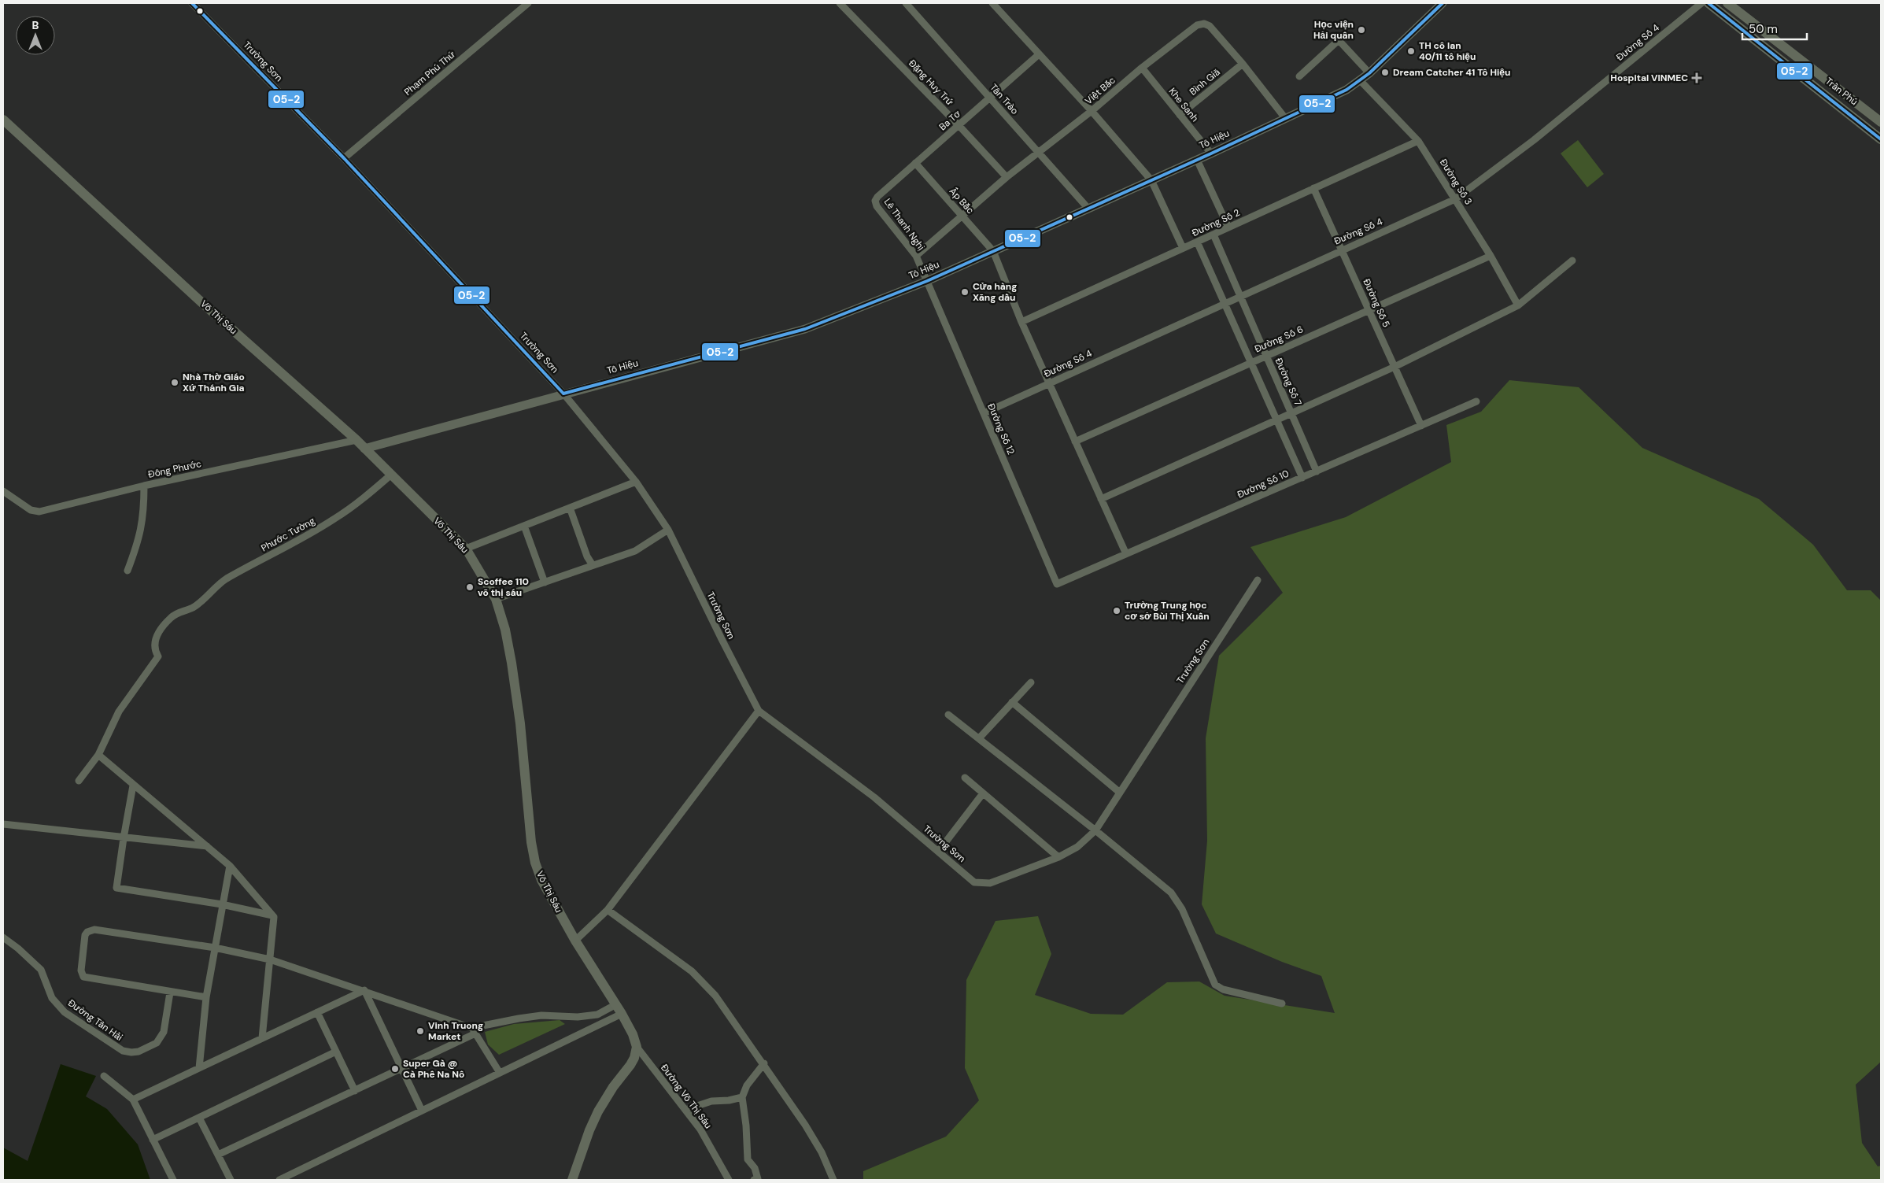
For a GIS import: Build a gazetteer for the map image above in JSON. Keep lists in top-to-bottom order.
{
  "streets": {
    "main road": ["Trần Phú", "Võ Thị Sáu"],
    "street": [
      "Đường Số 4",
      "Trường Sơn",
      "Phạm Phú Thứ",
      "Bình Giã",
      "Đặng Huy Trứ",
      "Việt Bắc",
      "Tân Trào",
      "Khe Sanh",
      "Ba Tơ",
      "Tô Hiệu",
      "Đường Số 3",
      "Ấp Bắc",
      "Đường Số 2",
      "Lê Thanh Nghị",
      "Đường Số 5",
      "Đường Số 6",
      "Đường Số 7",
      "Đường Số 12",
      "Đông Phước",
      "Đường Số 10",
      "Phước Tường",
      "Đường Tân Hải",
      "Đường Võ Thị Sáu"
    ]
  },
  "crossings": [
    ["Đường Số 4", "Đường Số 3"],
    ["Đường Số 4", "Ấp Bắc"],
    ["Đường Số 4", "Đường Số 5"],
    ["Đường Số 4", "Đường Số 7"],
    ["Đường Số 4", "Đường Số 12"],
    ["Trường Sơn", "Phạm Phú Thứ"],
    ["Trường Sơn", "Tô Hiệu"],
    ["Bình Giã", "Việt Bắc"],
    ["Bình Giã", "Khe Sanh"],
    ["Đặng Huy Trứ", "Việt Bắc"],
    ["Đặng Huy Trứ", "Ba Tơ"],
    ["Việt Bắc", "Tân Trào"],
    ["Việt Bắc", "Khe Sanh"],
    ["Việt Bắc", "Tô Hiệu"],
    ["Việt Bắc", "Ấp Bắc"],
    ["Việt Bắc", "Lê Thanh Nghị"],
    ["Tân Trào", "Ba Tơ"],
    ["Tân Trào", "Tô Hiệu"],
    ["Khe Sanh", "Tô Hiệu"],
    ["Ba Tơ", "Ấp Bắc"],
    ["Ba Tơ", "Lê Thanh Nghị"],
    ["Tô Hiệu", "Đường Số 3"],
    ["Tô Hiệu", "Ấp Bắc"],
    ["Tô Hiệu", "Lê Thanh Nghị"],
    ["Tô Hiệu", "Võ Thị Sáu"],
    ["Tô Hiệu", "Đường Số 12"],
    ["Đường Số 3", "Đường Số 2"],
    ["Đường Số 3", "Đường Số 6"],
    ["Ấp Bắc", "Đường Số 2"],
    ["Ấp Bắc", "Đường Số 6"],
    ["Ấp Bắc", "Đường Số 10"],
    ["Đường Số 2", "Đường Số 5"],
    ["Đường Số 2", "Đường Số 7"],
    ["Lê Thanh Nghị", "Đường Số 12"],
    ["Đường Số 5", "Đường Số 6"],
    ["Đường Số 5", "Đường Số 10"],
    ["Võ Thị Sáu", "Đông Phước"],
    ["Võ Thị Sáu", "Phước Tường"],
    ["Võ Thị Sáu", "Đường Võ Thị Sáu"],
    ["Đường Số 6", "Đường Số 7"],
    ["Đường Số 7", "Đường Số 10"],
    ["Đường Số 12", "Đường Số 10"]
  ],
  "places": {
    "other": [
      "Học viện Hải quân",
      "TH cô lan 40/11 tô hiệu",
      "Dream Catcher 41 Tô Hiệu",
      "Cửa hàng Xăng dầu",
      "Nhà Thờ Giáo Xứ Thánh Gia",
      "Scoffee 110 võ thị sáu",
      "Trường Trung học cơ sở Bùi Thị Xuân",
      "Vinh Truong Market",
      "Super Gà @ Cà Phê Na Nô"
    ],
    "health": ["Hospital VINMEC"]
  },
  "lines": ["transit line 05-2"],
  "scale_bar": "50 m",
  "north": "top"
}
